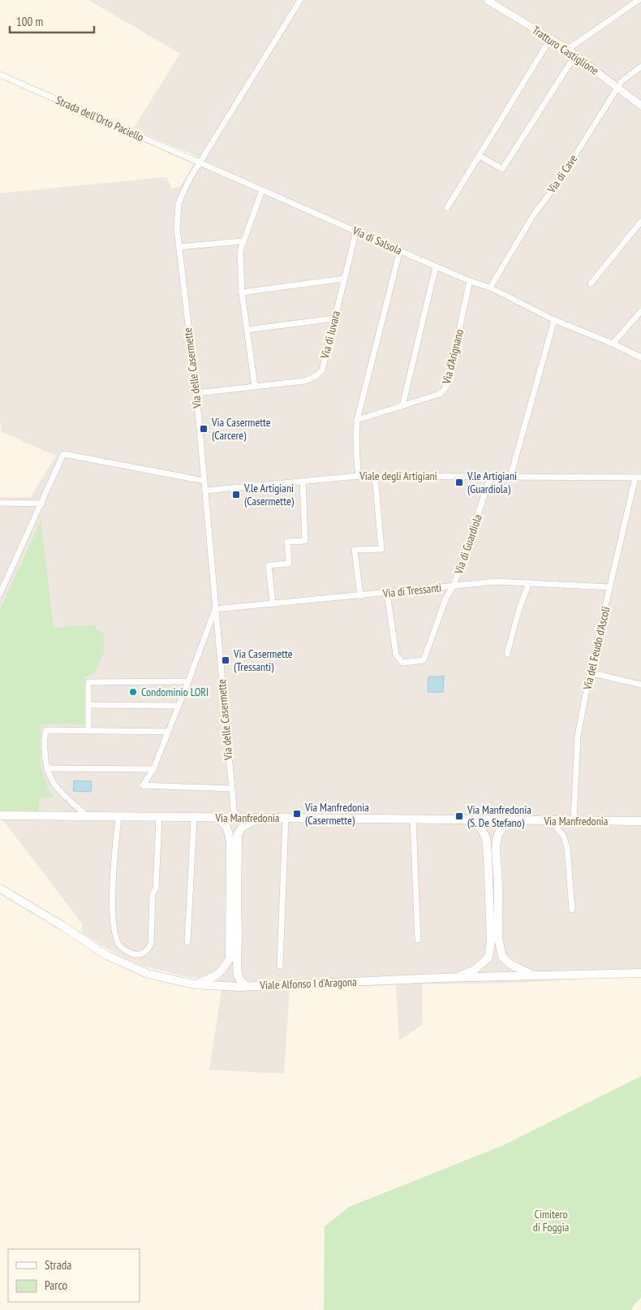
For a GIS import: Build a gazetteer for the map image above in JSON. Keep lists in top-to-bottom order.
{
  "streets": {
    "main road": ["Via Manfredonia", "Viale Alfonso I d'Aragona"],
    "street": [
      "Tratturo Castiglione",
      "Strada dell'Orto Paciello",
      "Via di Cave",
      "Via di Salsola",
      "Via di Iuvara",
      "Via d'Arignano",
      "Via delle Casermette",
      "Viale degli Artigiani",
      "Via di Guardiola",
      "Via di Tressanti",
      "Via del Feudo d'Ascoli"
    ]
  },
  "crossings": [
    ["Tratturo Castiglione", "Via di Cave"],
    ["Strada dell'Orto Paciello", "Via di Salsola"],
    ["Strada dell'Orto Paciello", "Via delle Casermette"],
    ["Via di Cave", "Via di Salsola"],
    ["Via di Salsola", "Via di Iuvara"],
    ["Via di Salsola", "Via d'Arignano"],
    ["Via di Salsola", "Via delle Casermette"],
    ["Via di Iuvara", "Via delle Casermette"],
    ["Via delle Casermette", "Viale degli Artigiani"],
    ["Via delle Casermette", "Via di Tressanti"],
    ["Via delle Casermette", "Via Manfredonia"],
    ["Viale degli Artigiani", "Via di Guardiola"],
    ["Viale degli Artigiani", "Via del Feudo d'Ascoli"],
    ["Via di Guardiola", "Via di Tressanti"],
    ["Via di Tressanti", "Via del Feudo d'Ascoli"],
    ["Via del Feudo d'Ascoli", "Via Manfredonia"]
  ],
  "parks": ["Cimitero di Foggia"],
  "places": {
    "transit": [
      "Via Casermette (Carcere)",
      "V.le Artigiani (Guardiola)",
      "V.le Artigiani (Casermette)",
      "Via Casermette (Tressanti)",
      "Via Manfredonia (Casermette)",
      "Via Manfredonia (S. De Stefano)"
    ],
    "other": ["Condominio LORI"]
  },
  "legend": ["Strada", "Parco"],
  "scale_bar": "100 m"
}
